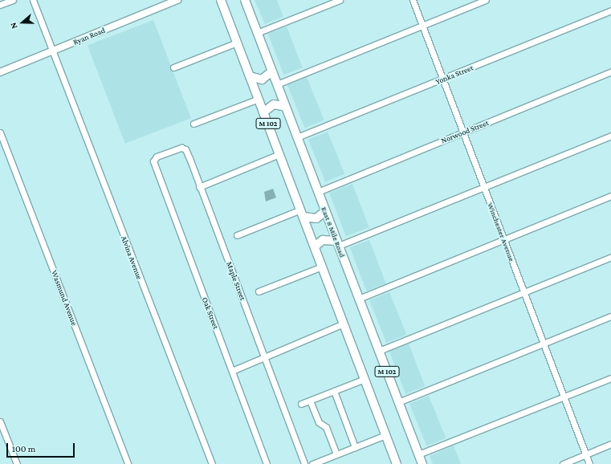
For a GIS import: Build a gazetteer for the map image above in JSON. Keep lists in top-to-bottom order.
{
  "streets": {
    "highway": ["M 102", "East 8 Mile Road"],
    "main road": ["Ryan Road"],
    "street": [
      "Yonka Street",
      "Norwood Street",
      "Winchester Avenue",
      "Alvina Avenue",
      "Maple Street",
      "Wasmund Avenue",
      "Oak Street"
    ]
  },
  "crossings": [
    ["Ryan Road", "Alvina Avenue"],
    ["Yonka Street", "East 8 Mile Road"],
    ["Yonka Street", "Winchester Avenue"],
    ["Norwood Street", "East 8 Mile Road"],
    ["Norwood Street", "Winchester Avenue"],
    ["Maple Street", "Oak Street"]
  ],
  "scale_bar": "100 m",
  "north": "left"
}
